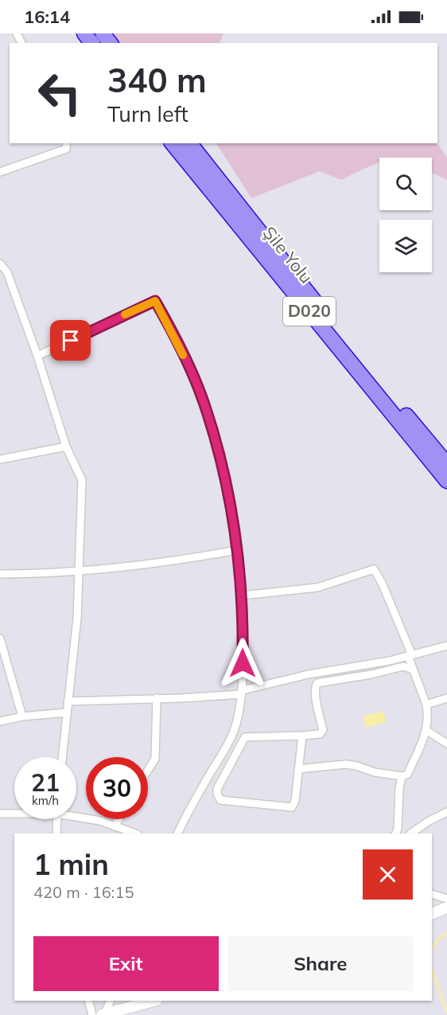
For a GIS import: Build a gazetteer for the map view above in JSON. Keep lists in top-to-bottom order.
{
  "streets": {
    "highway": ["Şile Yolu", "D020"]
  },
  "page": {
    "status": "16:14",
    "turn": ["340 m", "Turn left"],
    "speed": "21 km/h",
    "limit": "30",
    "heading": ["1 min", "420 m · 16:15"],
    "buttons": ["Exit", "Share"]
  }
}
